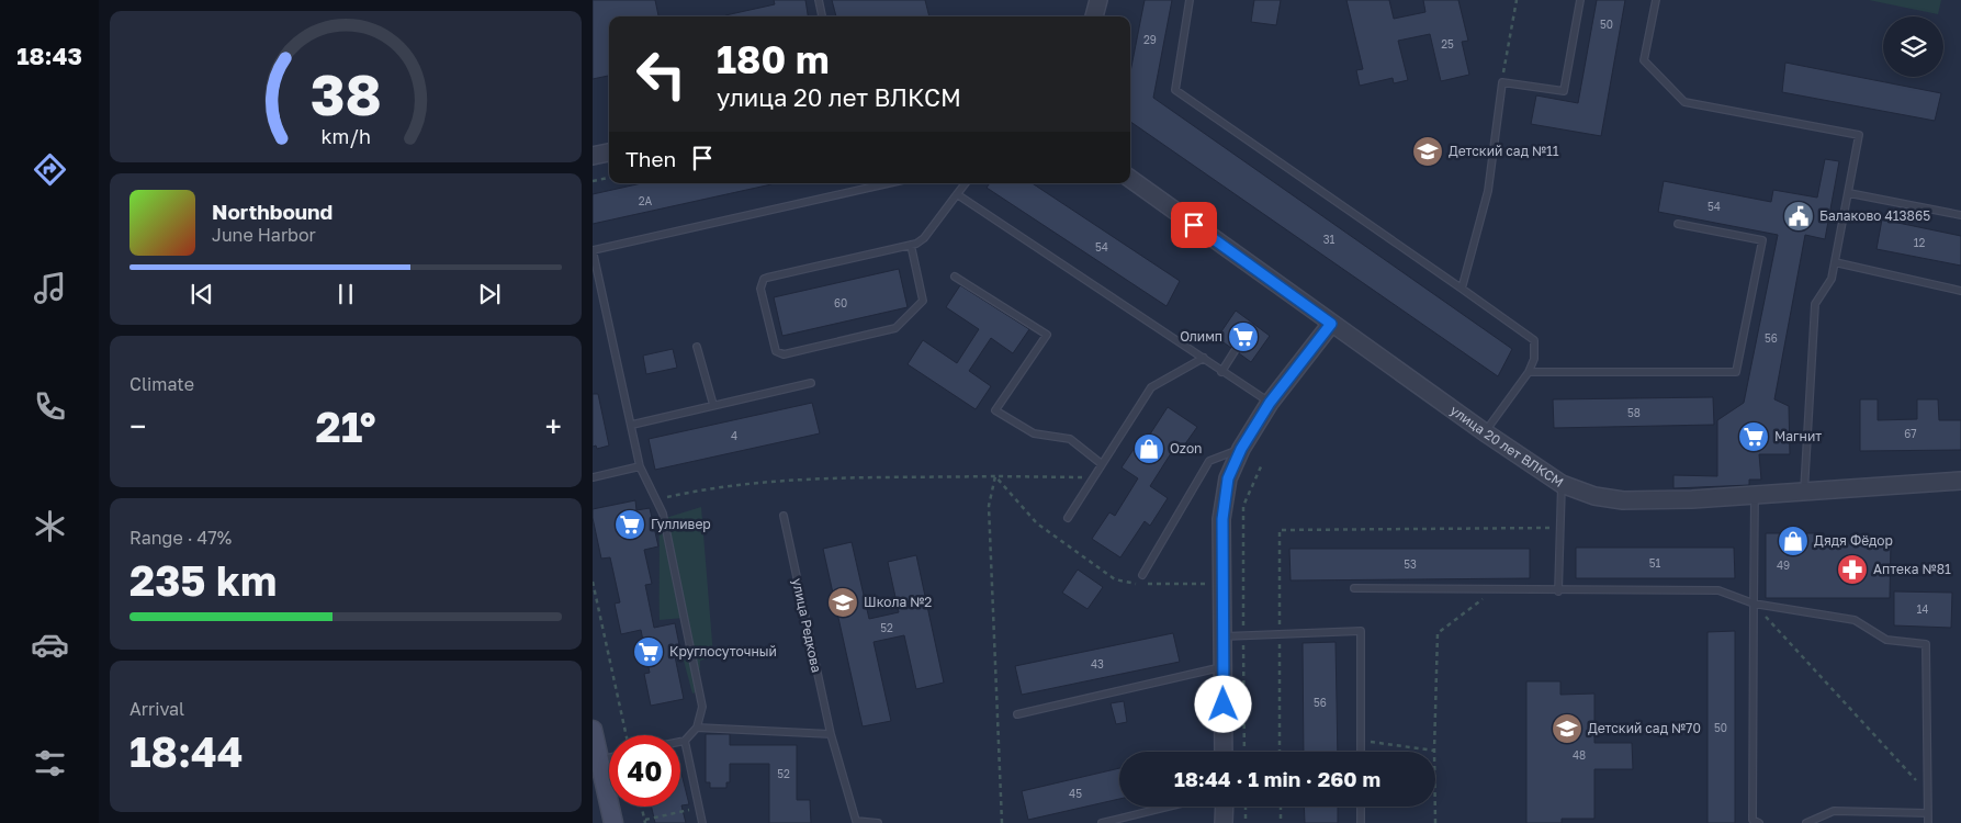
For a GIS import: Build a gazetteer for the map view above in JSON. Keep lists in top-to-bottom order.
{
  "streets": {
    "street": ["улица 20 лет ВЛКСМ"],
    "lane": ["улица Редкова"]
  },
  "places": {
    "school or university": ["Детский сад №11", "Школа №2", "Детский сад №70"],
    "public building": ["Балаково 413865"],
    "supermarket": [
      "Олимп",
      "Магнит",
      "Гулливер",
      "Круглосуточный"
    ],
    "shop": ["Ozon", "Дядя Фёдор"],
    "pharmacy": ["Аптека №81"]
  },
  "house_numbers": [
    "50",
    "29",
    "25",
    "2А",
    "54",
    "31",
    "12",
    "54",
    "60",
    "56",
    "58",
    "67",
    "4",
    "51",
    "53",
    "49",
    "14",
    "52",
    "43",
    "56",
    "50",
    "48",
    "52",
    "45"
  ],
  "page": {
    "tabs": "18:43",
    "turn": ["180 m", "улица 20 лет ВЛКСМ"],
    "then": "Then",
    "song": ["Northbound", "June Harbor"],
    "tile": [
      "Climate",
      ["Range · 47%", "235 km"],
      ["Arrival", "18:44"]
    ],
    "heat": ["−", "21°", "+"],
    "limit": "40",
    "trip": "18:44 · 1 min · 260 m",
    "gauge": ["38", "km/h"]
  }
}
